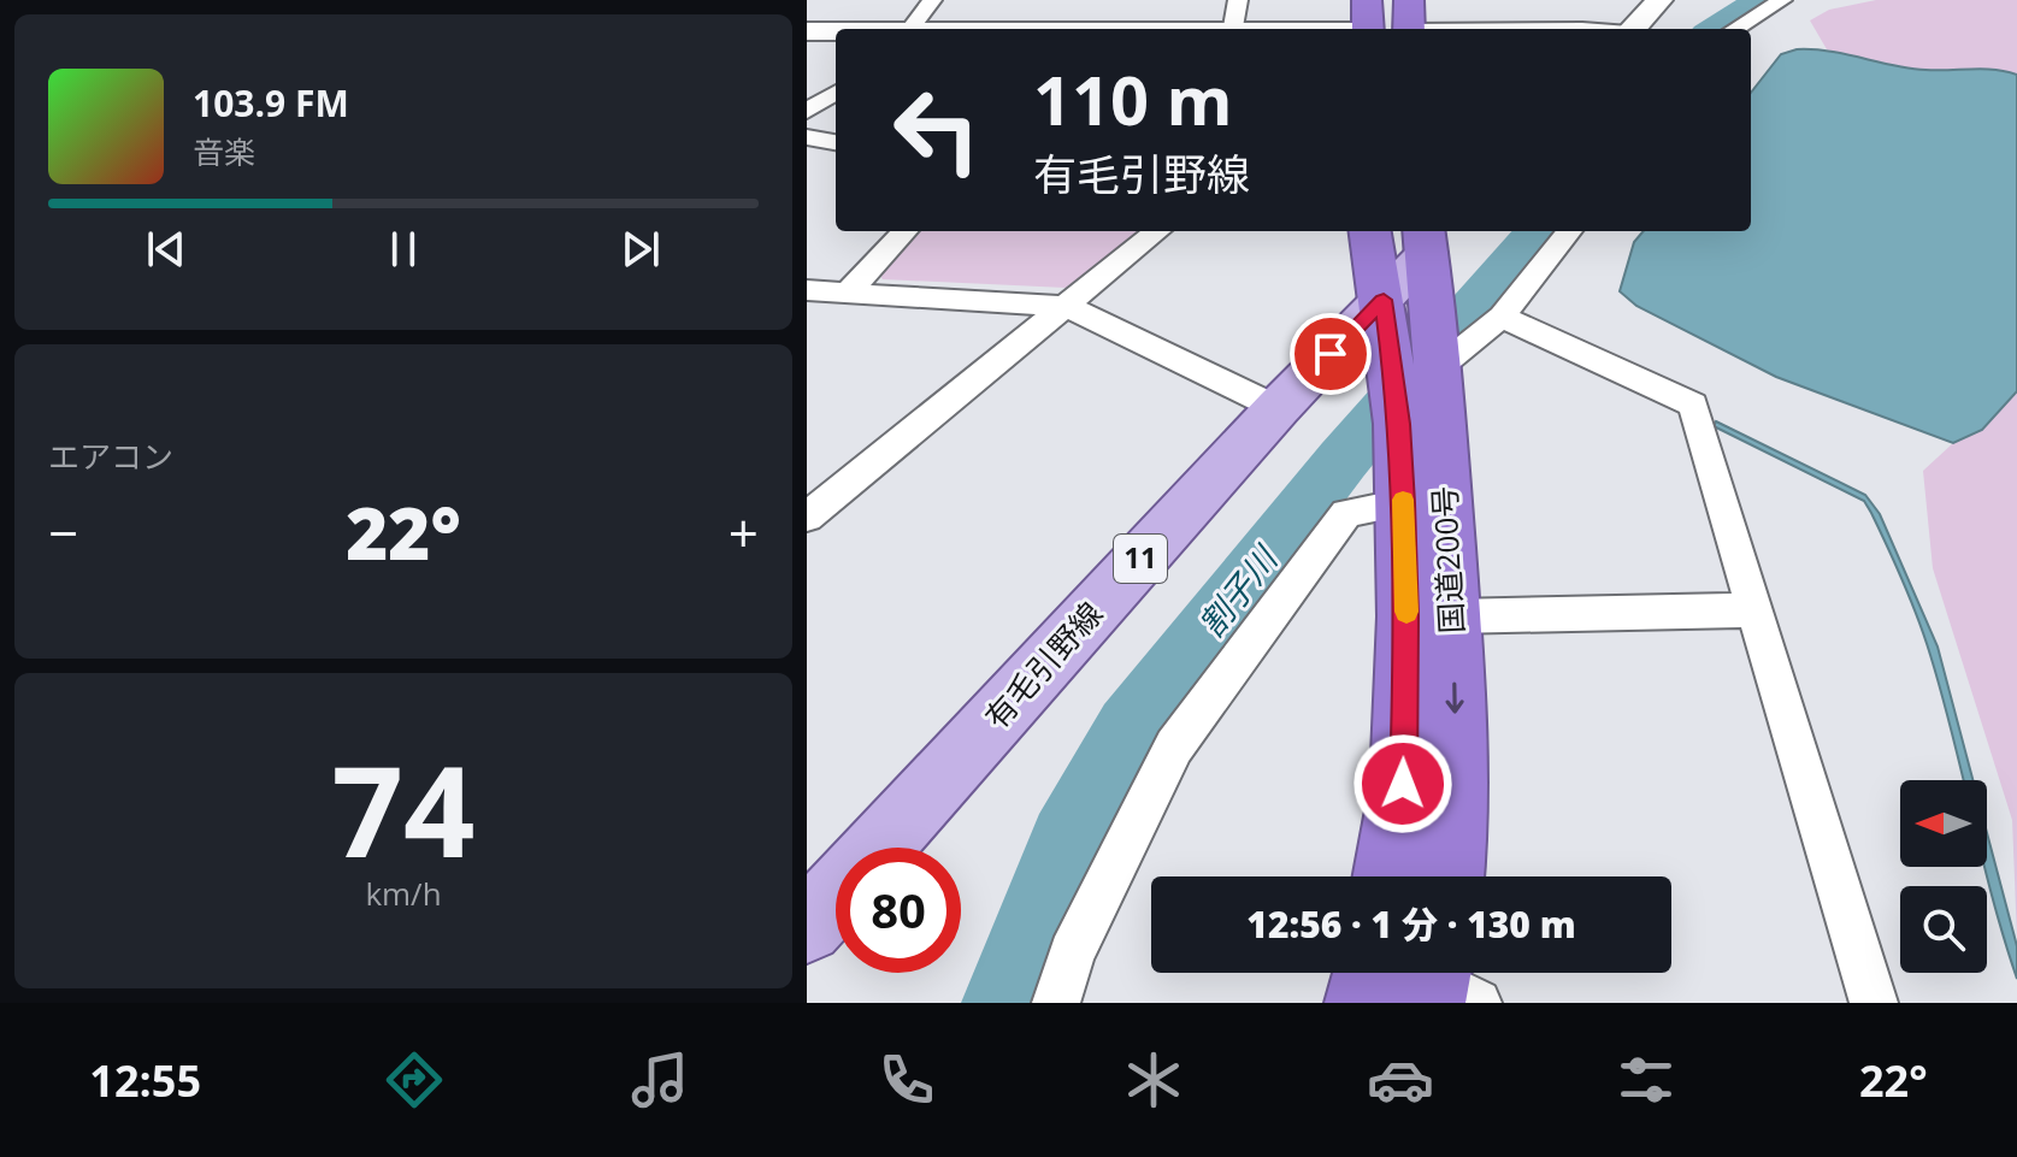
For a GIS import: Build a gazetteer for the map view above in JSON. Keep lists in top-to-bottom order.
{
  "streets": {
    "highway": ["国道200号"],
    "main road": ["11", "有毛引野線"]
  },
  "crossings": [
    ["国道200号", "有毛引野線"]
  ],
  "water": ["割子川"],
  "north": "left",
  "page": {
    "turn": ["110 m", "有毛引野線"],
    "song": ["103.9 FM", "音楽"],
    "tile": [
      "エアコン",
      ["74", "km/h"]
    ],
    "heat": ["−", "22°", "+"],
    "limit": "80",
    "trip": "12:56 · 1 分 · 130 m",
    "tabs": ["12:55", "22°"]
  }
}
